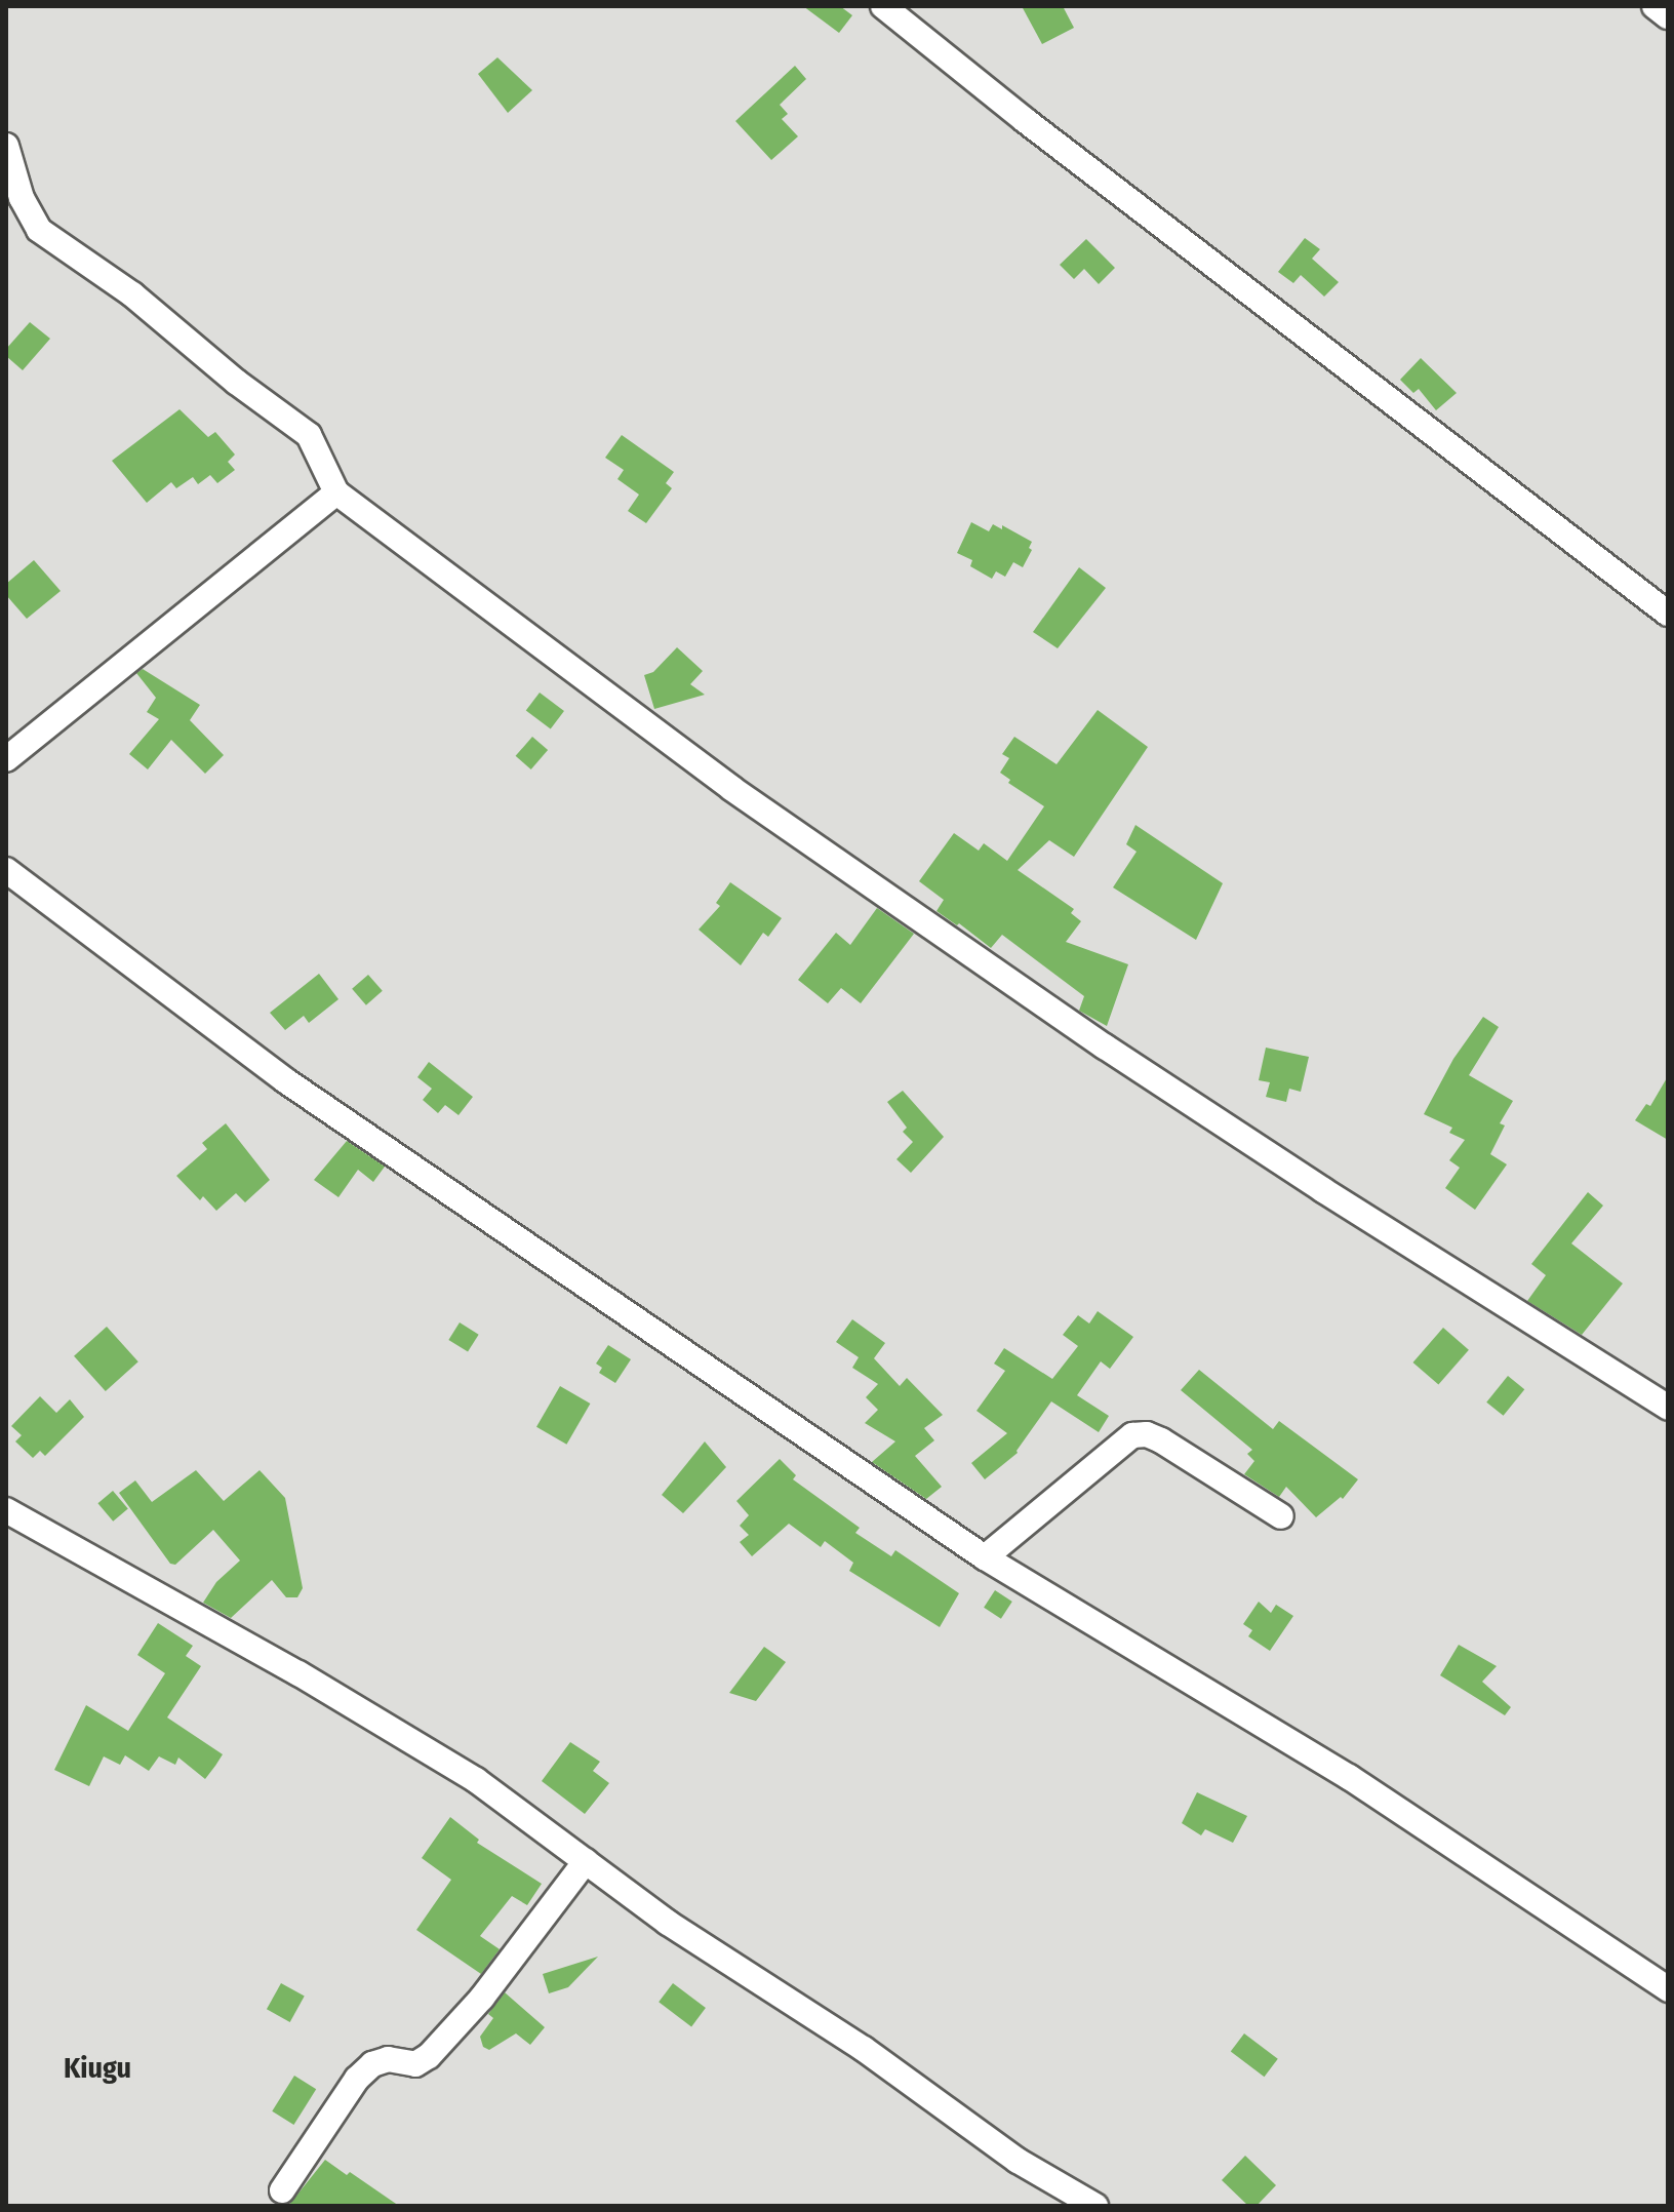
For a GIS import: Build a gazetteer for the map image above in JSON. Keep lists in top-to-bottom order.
{
  "districts": ["Kiugu"]
}
